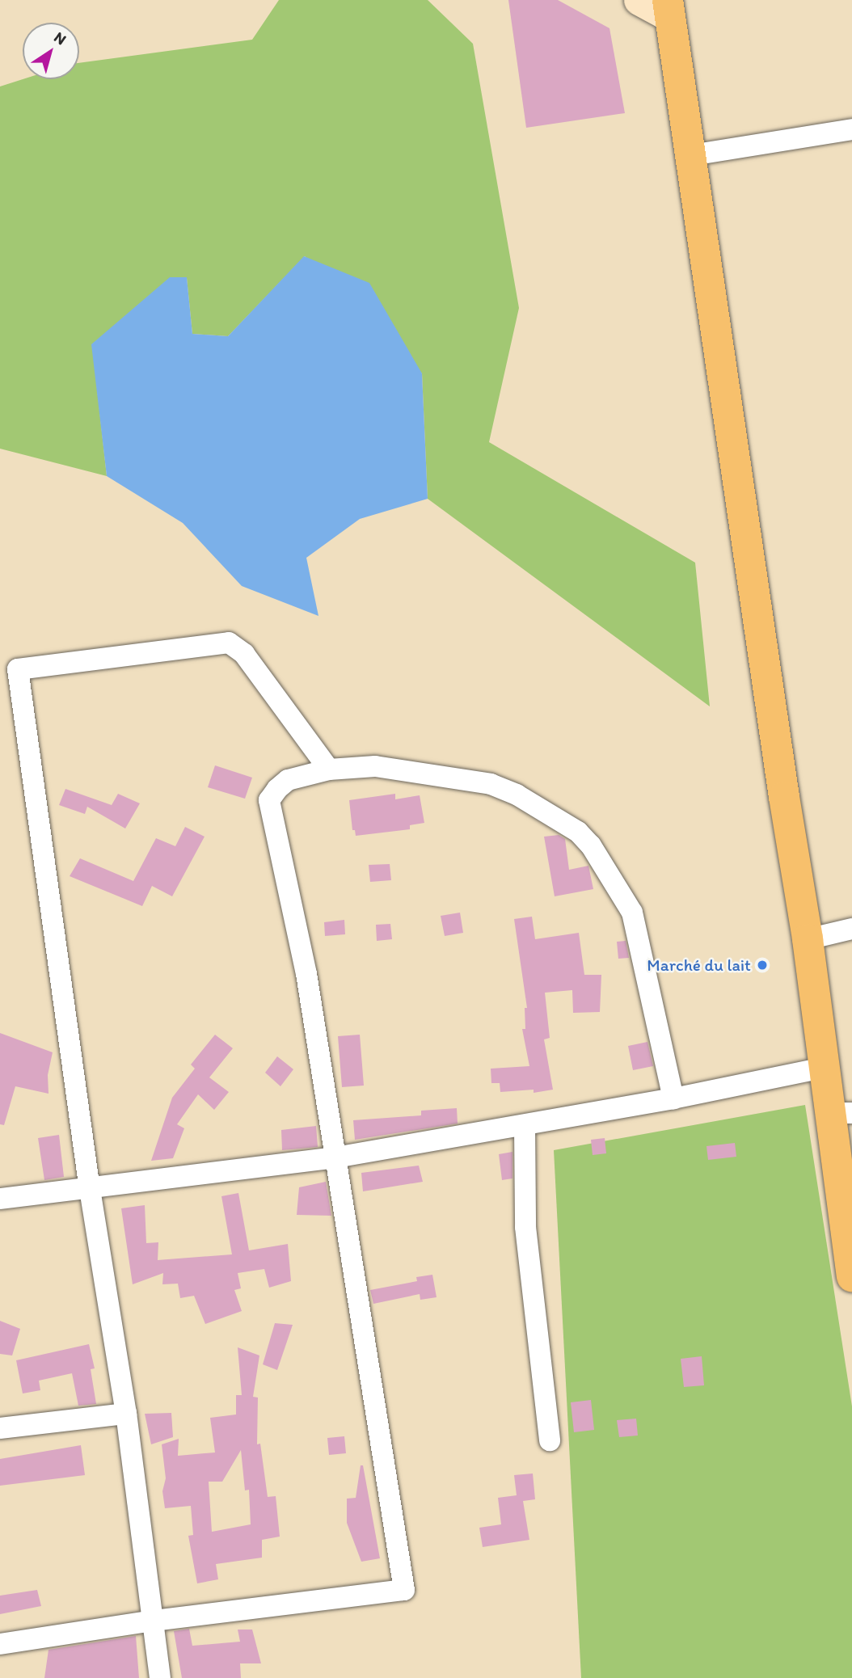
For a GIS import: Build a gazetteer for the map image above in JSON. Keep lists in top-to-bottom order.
{
  "places": ["Marché du lait"],
  "north": "top right"
}
